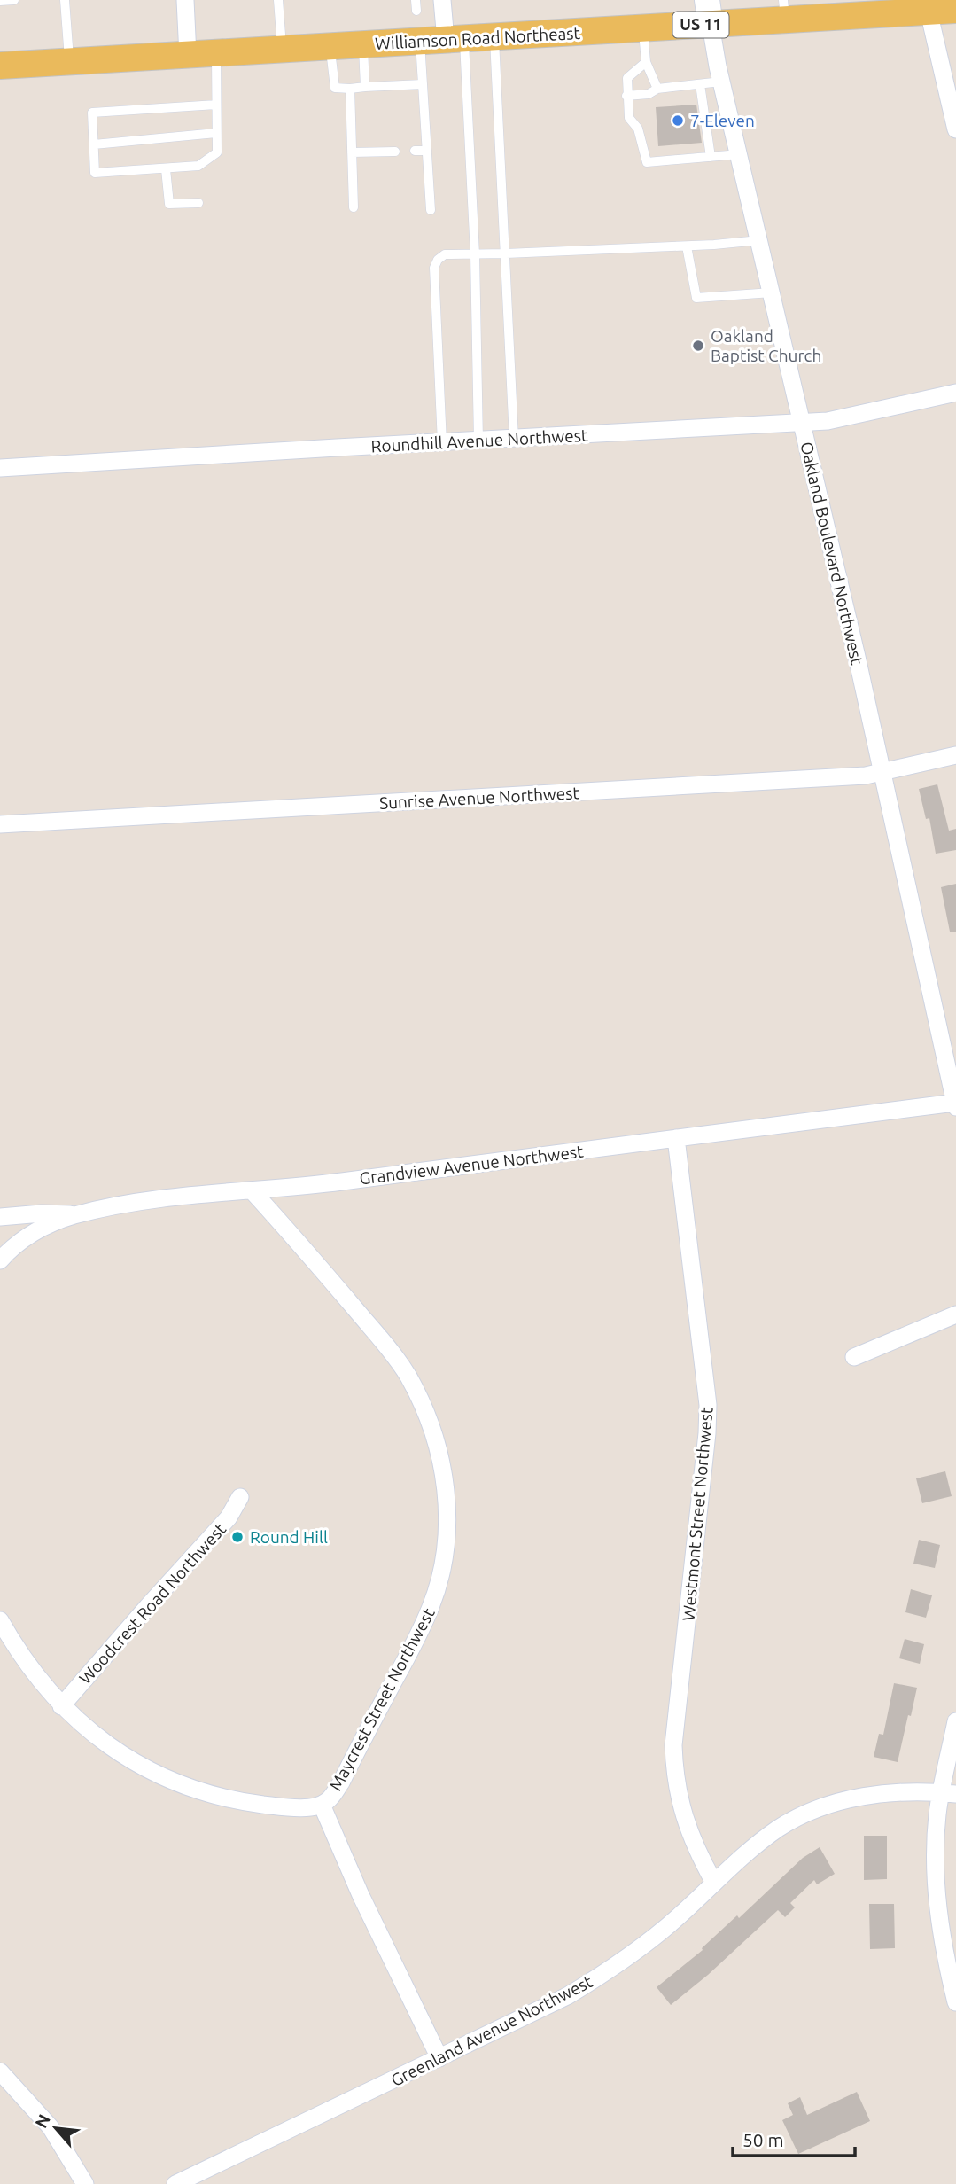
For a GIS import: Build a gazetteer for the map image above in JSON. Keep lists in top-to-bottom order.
{
  "streets": {
    "main road": ["US 11", "Williamson Road Northeast"],
    "street": [
      "Roundhill Avenue Northwest",
      "Oakland Boulevard Northwest",
      "Sunrise Avenue Northwest",
      "Grandview Avenue Northwest",
      "Westmont Street Northwest",
      "Woodcrest Road Northwest",
      "Maycrest Street Northwest",
      "Greenland Avenue Northwest"
    ]
  },
  "crossings": [
    ["Williamson Road Northeast", "Oakland Boulevard Northwest"],
    ["Roundhill Avenue Northwest", "Oakland Boulevard Northwest"],
    ["Oakland Boulevard Northwest", "Sunrise Avenue Northwest"],
    ["Oakland Boulevard Northwest", "Grandview Avenue Northwest"],
    ["Grandview Avenue Northwest", "Westmont Street Northwest"],
    ["Grandview Avenue Northwest", "Maycrest Street Northwest"],
    ["Westmont Street Northwest", "Greenland Avenue Northwest"],
    ["Maycrest Street Northwest", "Greenland Avenue Northwest"]
  ],
  "places": ["7-Eleven", "Oakland Baptist Church", "Round Hill"],
  "scale_bar": "50 m",
  "north": "top left"
}
